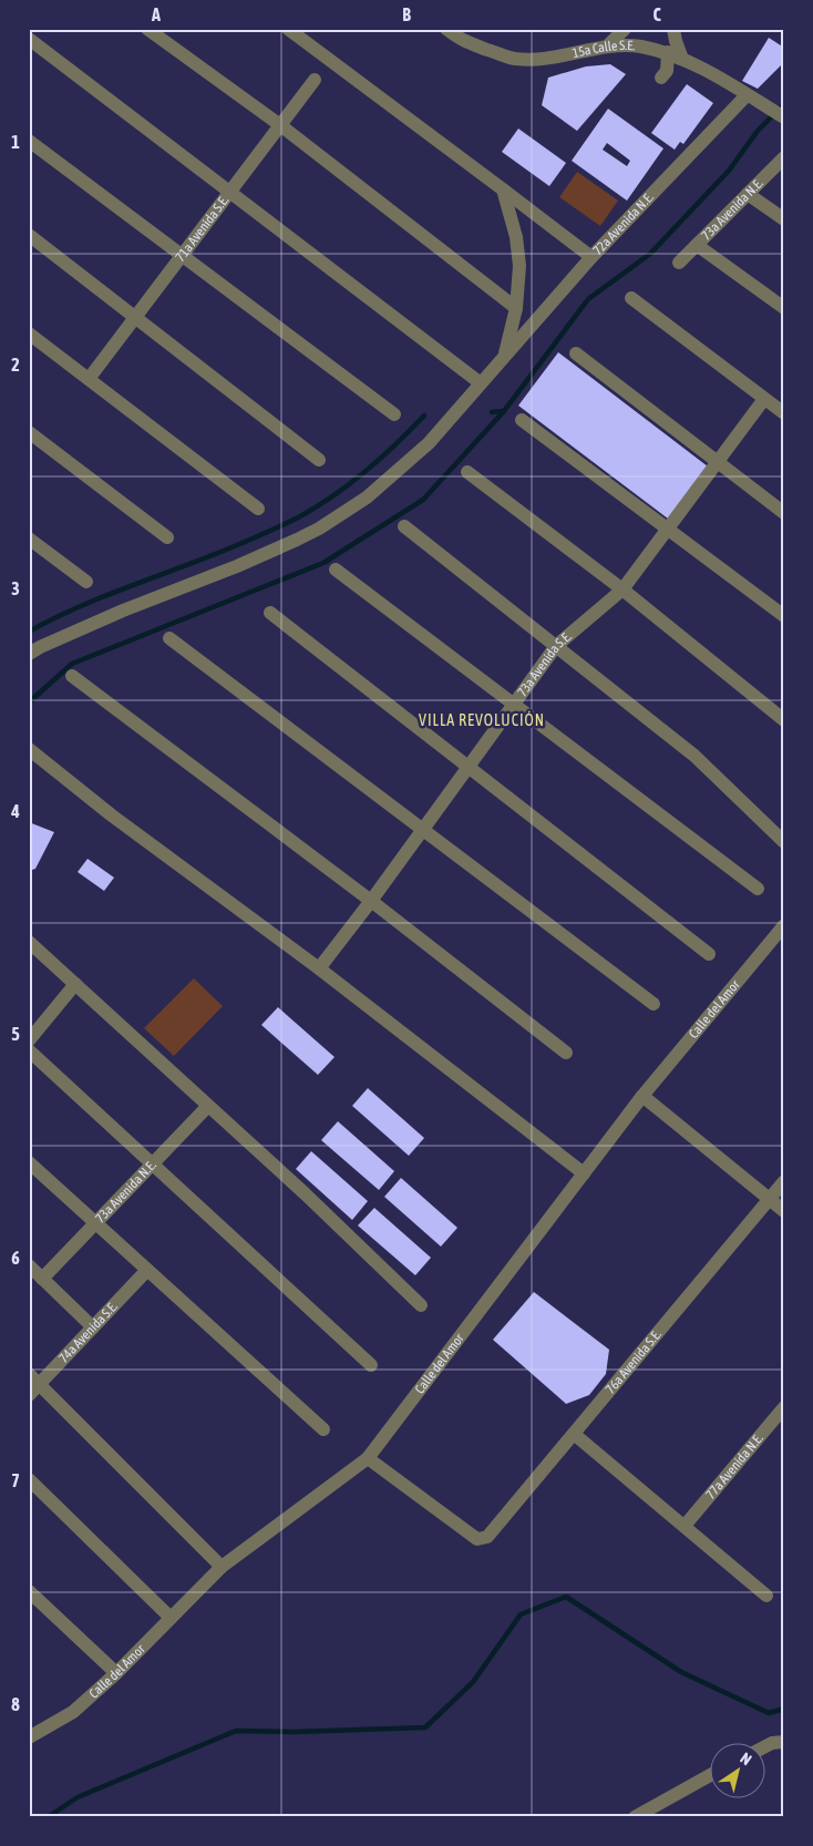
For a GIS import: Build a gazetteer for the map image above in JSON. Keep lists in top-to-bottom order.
{
  "streets": {
    "street": [
      "15a Calle S.E.",
      "73a Avenida N.E.",
      "72a Avenida N.E.",
      "71a Avenida S.E.",
      "73a Avenida S.E.",
      "Calle del Amor",
      "74a Avenida S.E.",
      "76a Avenida S.E.",
      "77a Avenida N.E."
    ]
  },
  "crossings": [
    ["15a Calle S.E.", "72a Avenida N.E."],
    ["Calle del Amor", "76a Avenida S.E."]
  ],
  "districts": ["VILLA REVOLUCIÓN"],
  "north": "top right",
  "grid": {
    "columns": ["A", "B", "C"],
    "rows": [
      "1",
      "2",
      "3",
      "4",
      "5",
      "6",
      "7",
      "8"
    ]
  }
}
